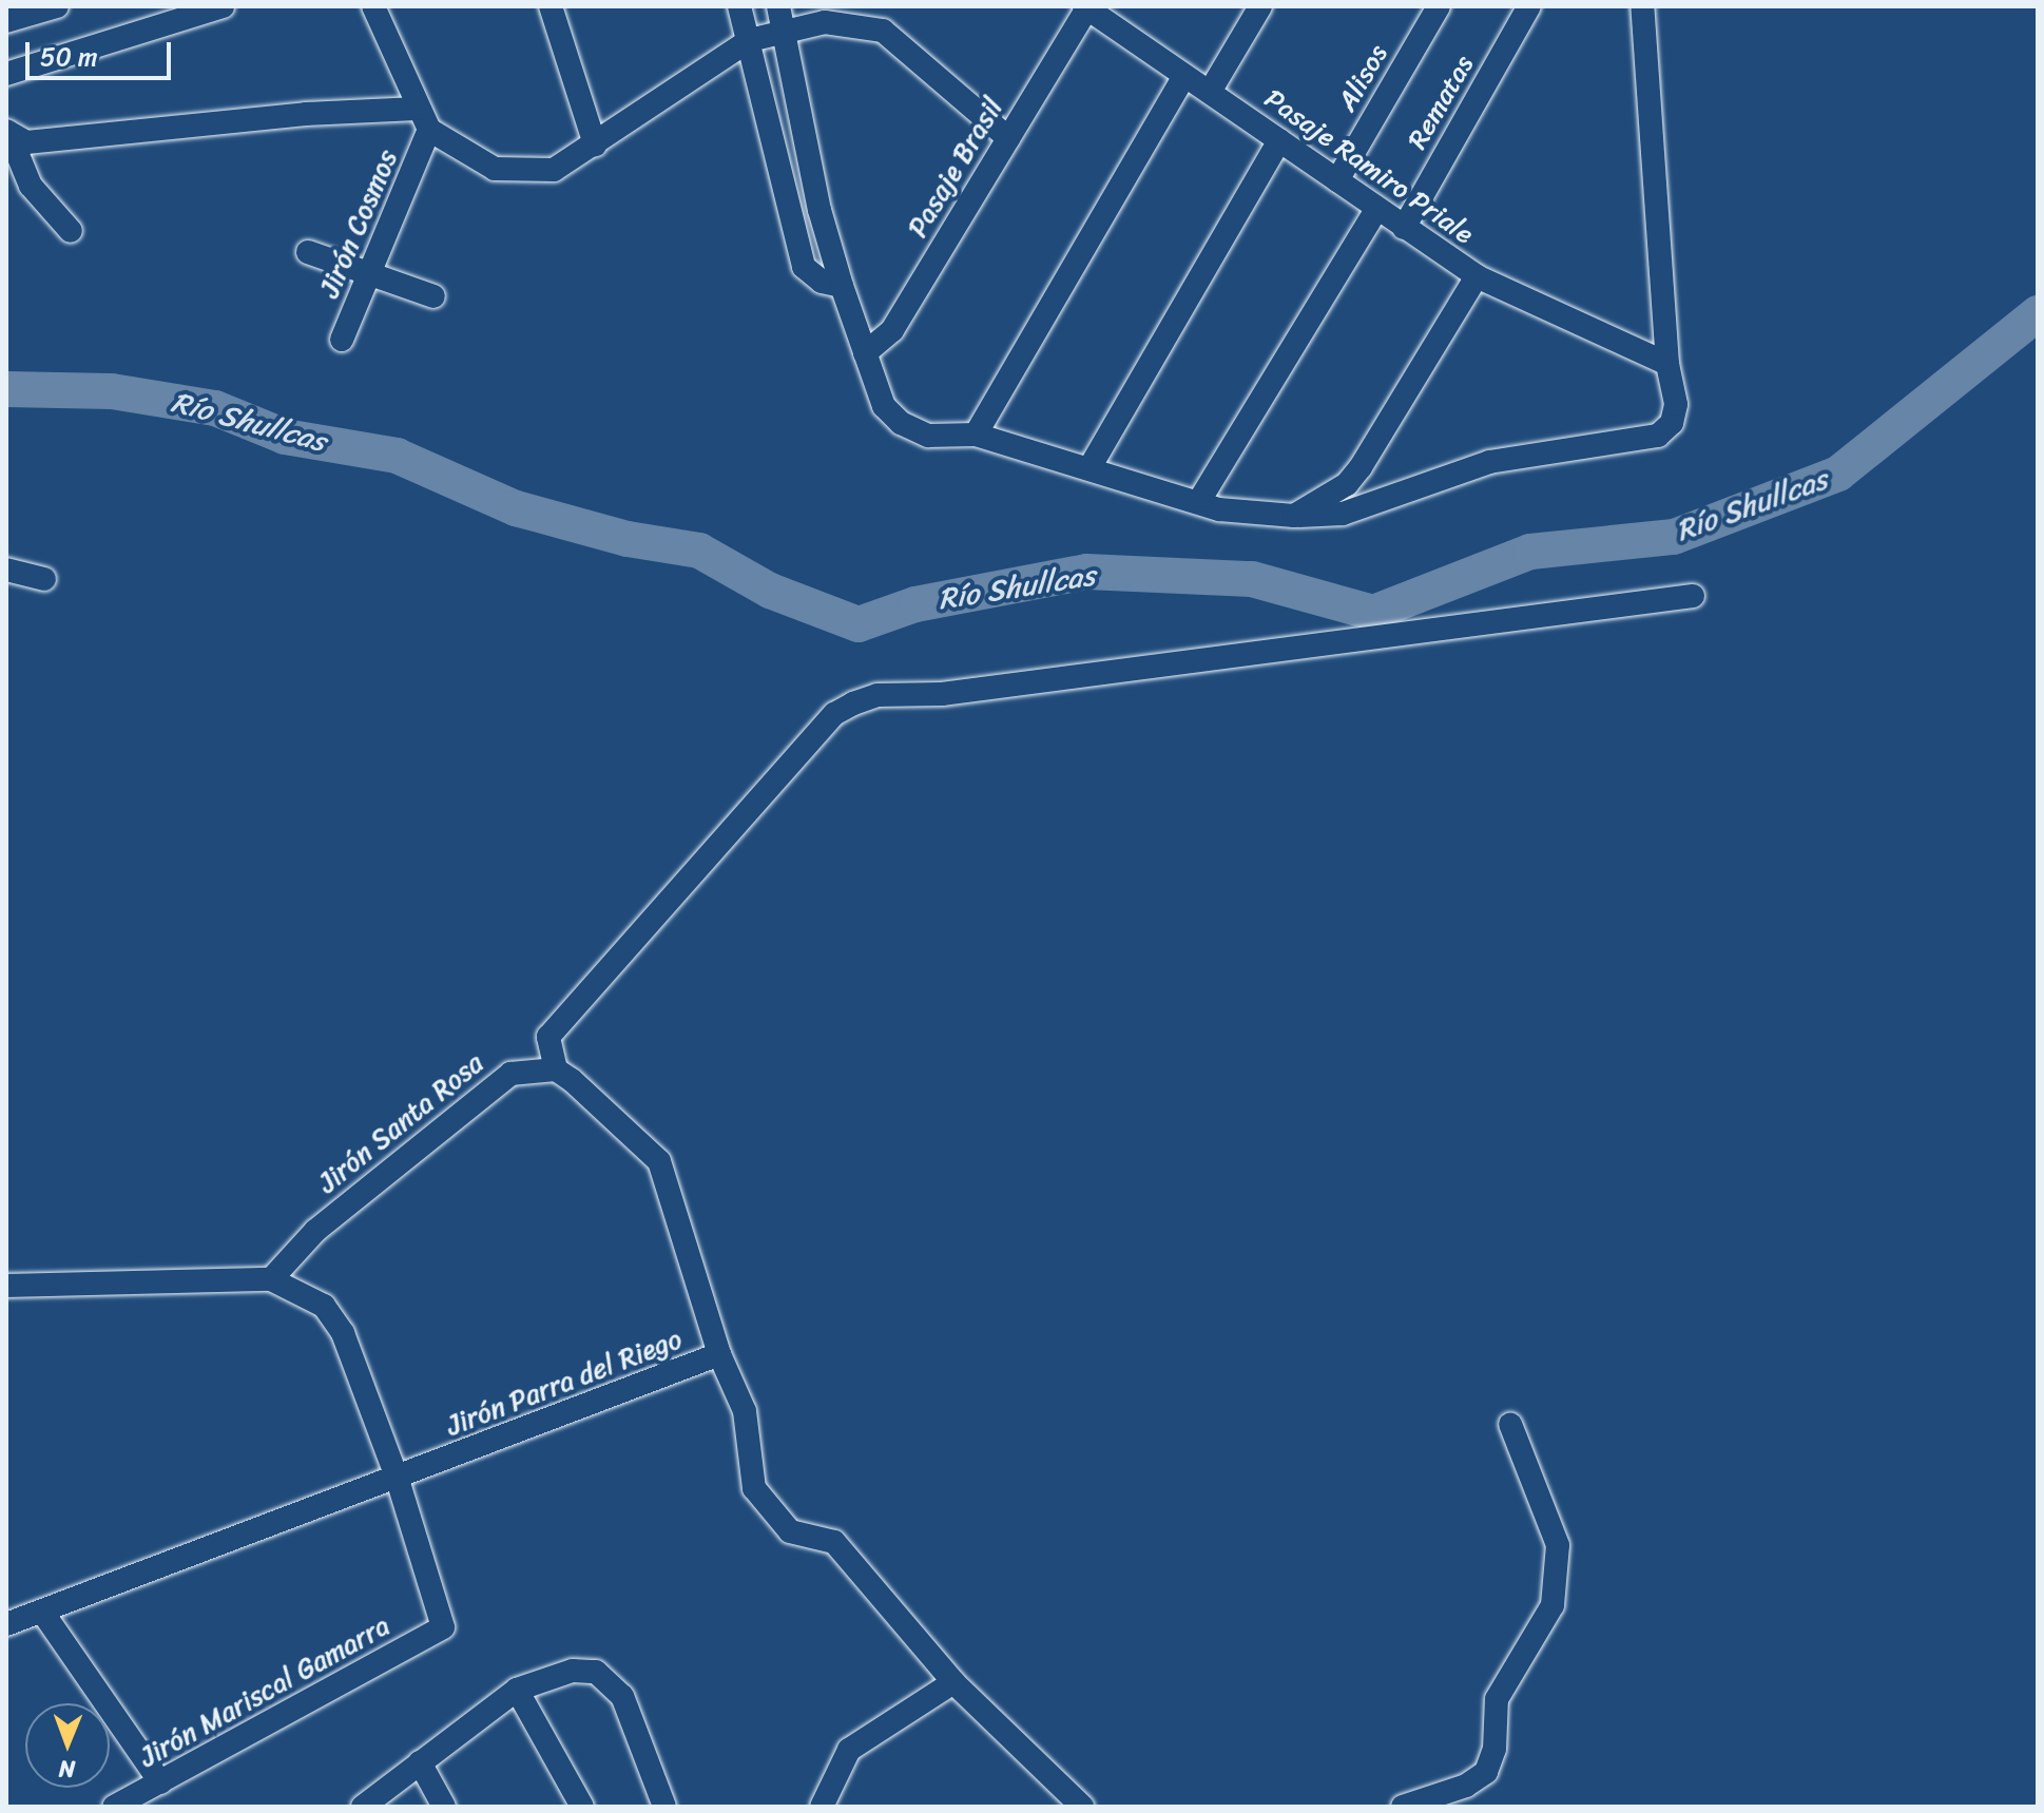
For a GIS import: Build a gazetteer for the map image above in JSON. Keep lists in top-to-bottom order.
{
  "streets": {
    "street": [
      "Alisos",
      "Rematas",
      "Pasaje Ramiro Priale",
      "Pasaje Brasil",
      "Jirón Cosmos",
      "Jirón Santa Rosa",
      "Jirón Parra del Riego",
      "Jirón Mariscal Gamarra"
    ]
  },
  "crossings": [
    ["Alisos", "Pasaje Ramiro Priale"],
    ["Rematas", "Pasaje Ramiro Priale"],
    ["Pasaje Ramiro Priale", "Pasaje Brasil"],
    ["Jirón Parra del Riego", "Jirón Mariscal Gamarra"]
  ],
  "water": ["Río Shullcas"],
  "scale_bar": "50 m",
  "north": "bottom"
}
